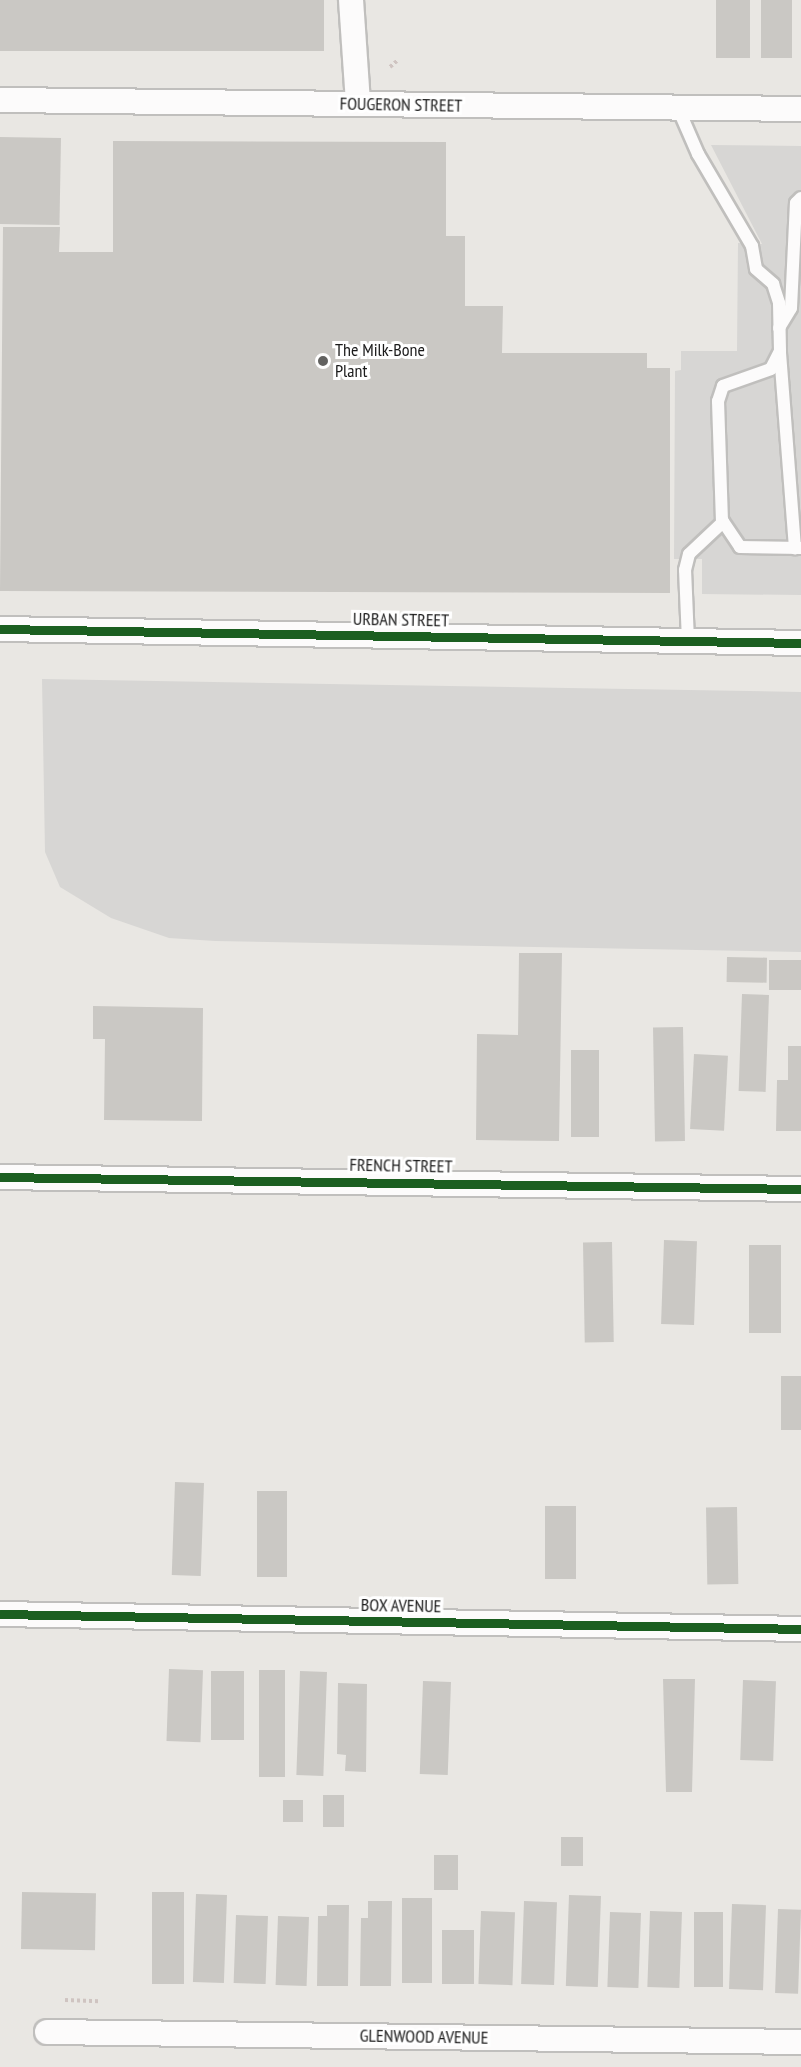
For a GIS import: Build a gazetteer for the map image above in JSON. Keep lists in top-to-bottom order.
{
  "streets": {
    "street": [
      "FOUGERON STREET",
      "URBAN STREET",
      "FRENCH STREET",
      "BOX AVENUE",
      "GLENWOOD AVENUE"
    ]
  },
  "places": ["The Milk-Bone Plant"]
}
